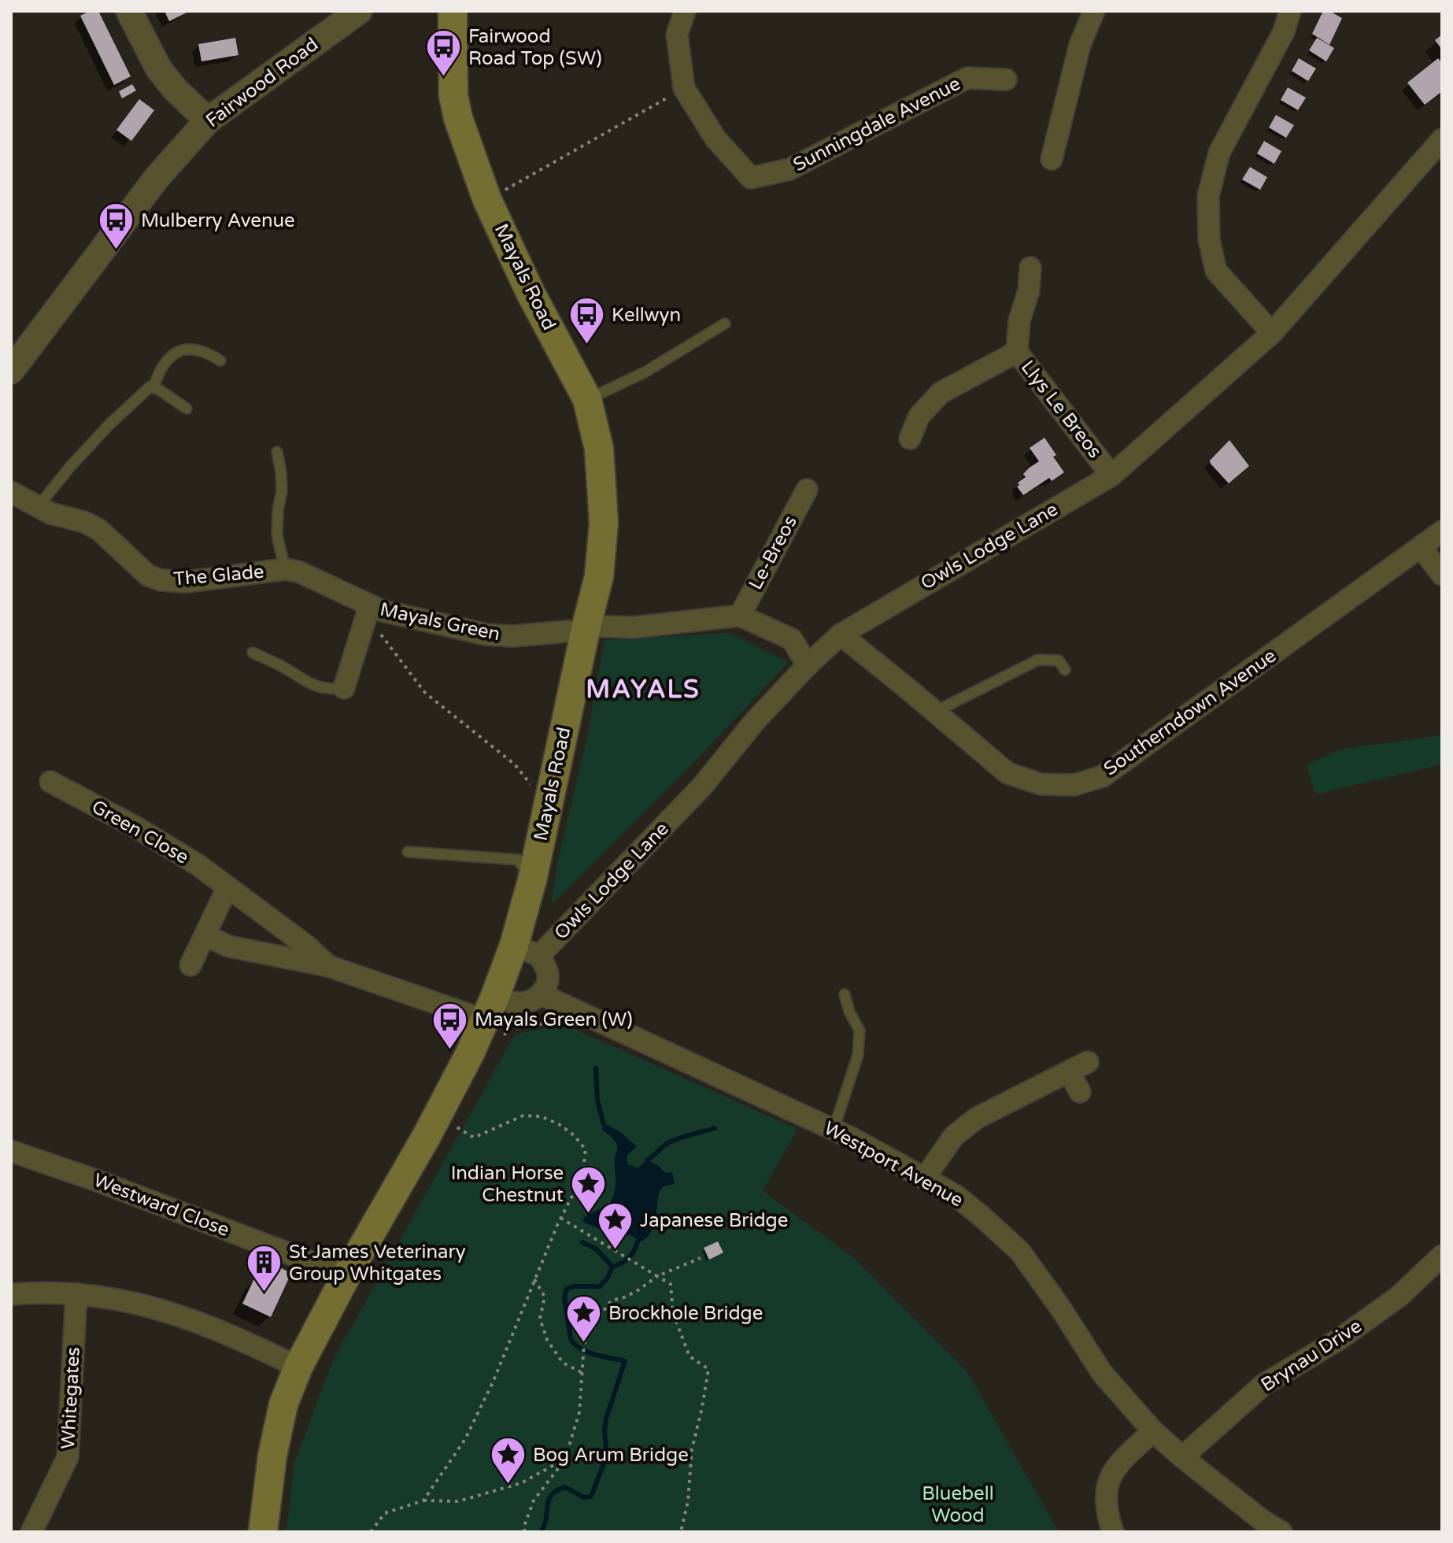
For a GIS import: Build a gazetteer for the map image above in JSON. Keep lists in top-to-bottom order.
{
  "streets": {
    "main road": ["Mayals Road"],
    "street": [
      "Fairwood Road",
      "Sunningdale Avenue",
      "Llys Le Breos",
      "Owls Lodge Lane",
      "Le-Breos",
      "The Glade",
      "Mayals Green",
      "Southerndown Avenue",
      "Green Close",
      "Westport Avenue",
      "Westward Close",
      "Brynau Drive",
      "Whitegates"
    ]
  },
  "crossings": [
    ["Mayals Road", "Owls Lodge Lane"],
    ["Mayals Road", "Mayals Green"],
    ["Mayals Road", "Green Close"],
    ["Mayals Road", "Westward Close"],
    ["Llys Le Breos", "Owls Lodge Lane"],
    ["Owls Lodge Lane", "Southerndown Avenue"],
    ["Le-Breos", "Mayals Green"],
    ["The Glade", "Mayals Green"],
    ["Green Close", "Westport Avenue"],
    ["Westport Avenue", "Brynau Drive"]
  ],
  "districts": ["MAYALS"],
  "parks": ["Bluebell Wood"],
  "places": {
    "bus stop": [
      "Fairwood Road Top (SW)",
      "Mulberry Avenue",
      "Kellwyn",
      "Mayals Green (W)"
    ],
    "place": [
      "Indian Horse Chestnut",
      "Japanese Bridge",
      "Brockhole Bridge",
      "Bog Arum Bridge"
    ],
    "building": ["St James Veterinary Group Whitgates"]
  }
}
